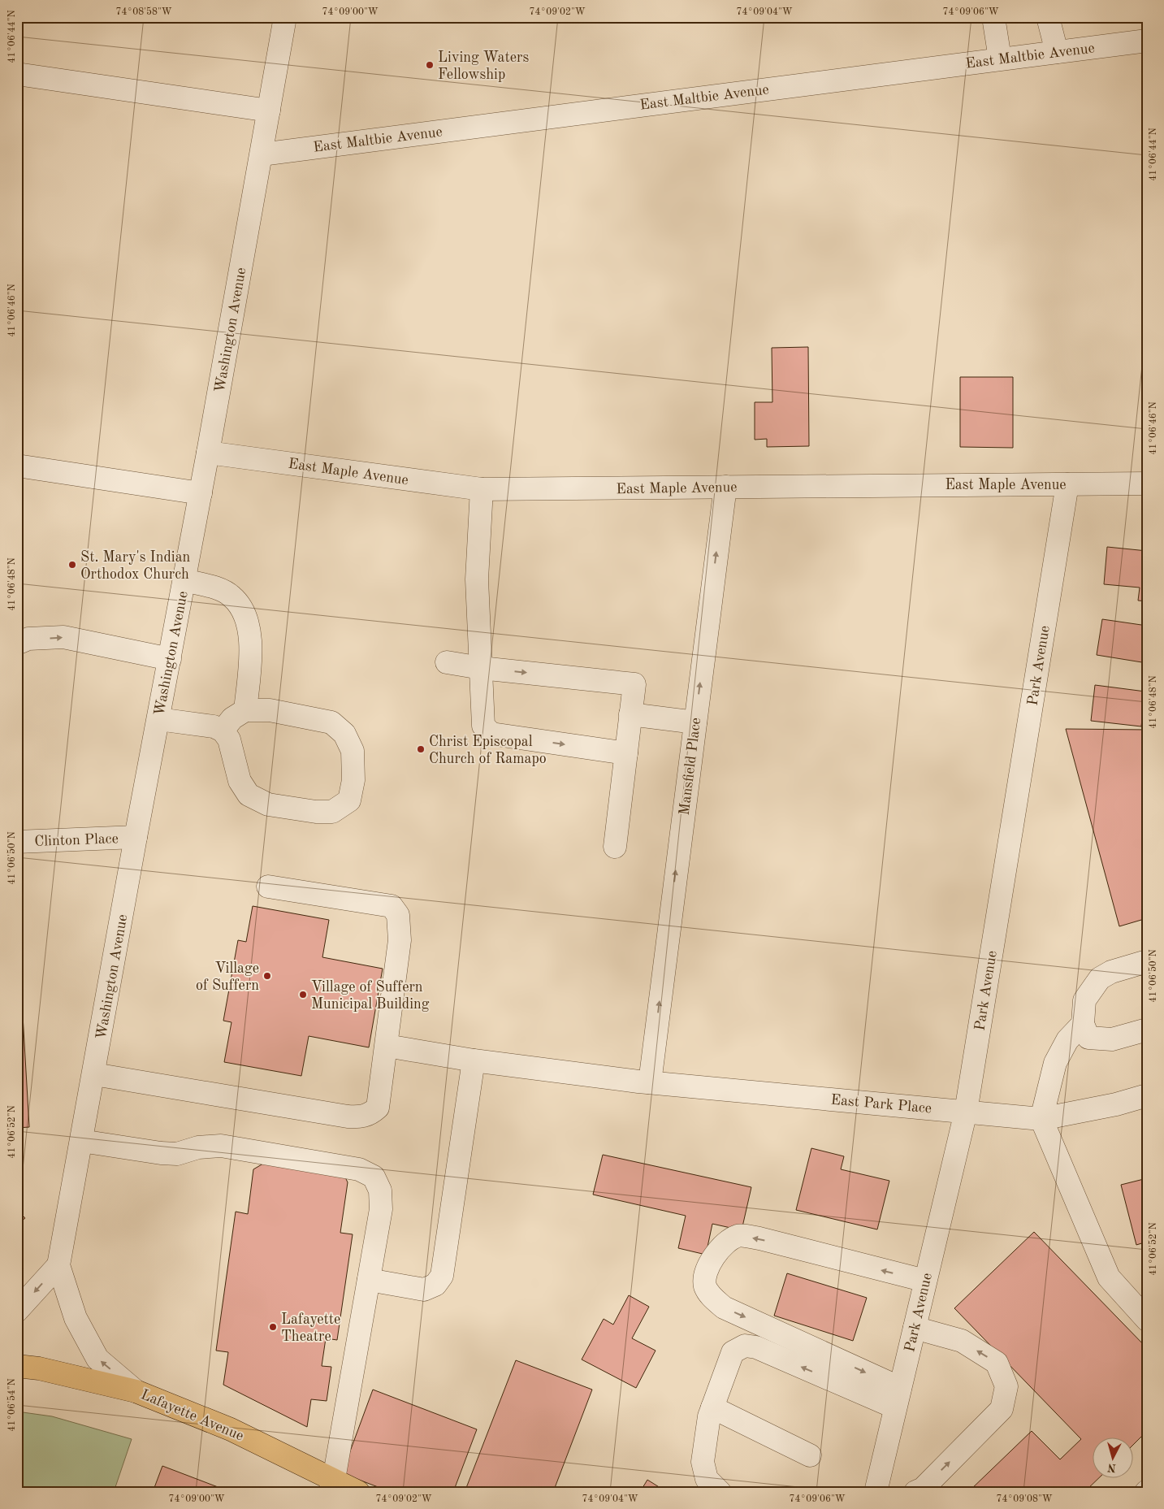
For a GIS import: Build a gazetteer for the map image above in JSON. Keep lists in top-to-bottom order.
{
  "streets": {
    "main road": ["Lafayette Avenue"],
    "street": [
      "East Maltbie Avenue",
      "Washington Avenue",
      "East Maple Avenue",
      "Park Avenue",
      "Mansfield Place",
      "Clinton Place",
      "East Park Place"
    ]
  },
  "crossings": [
    ["East Maltbie Avenue", "Washington Avenue"],
    ["Washington Avenue", "East Maple Avenue"],
    ["Washington Avenue", "Clinton Place"],
    ["Washington Avenue", "Lafayette Avenue"],
    ["East Maple Avenue", "Park Avenue"],
    ["East Maple Avenue", "Mansfield Place"],
    ["Park Avenue", "East Park Place"],
    ["Mansfield Place", "East Park Place"]
  ],
  "one_way": ["Mansfield Place"],
  "places": [
    "Living Waters Fellowship",
    "St. Mary's Indian Orthodox Church",
    "Christ Episcopal Church of Ramapo",
    "Village of Suffern",
    "Village of Suffern Municipal Building",
    "Lafayette Theatre"
  ],
  "north": "bottom",
  "coordinates": [
    "74°08'58\"W",
    "74°09'00\"W",
    "74°09'02\"W",
    "74°09'04\"W",
    "74°09'06\"W",
    "41°06'44\"N",
    "41°06'46\"N",
    "41°06'48\"N",
    "41°06'50\"N",
    "41°06'52\"N",
    "41°06'54\"N",
    "74°09'08\"W"
  ]
}
